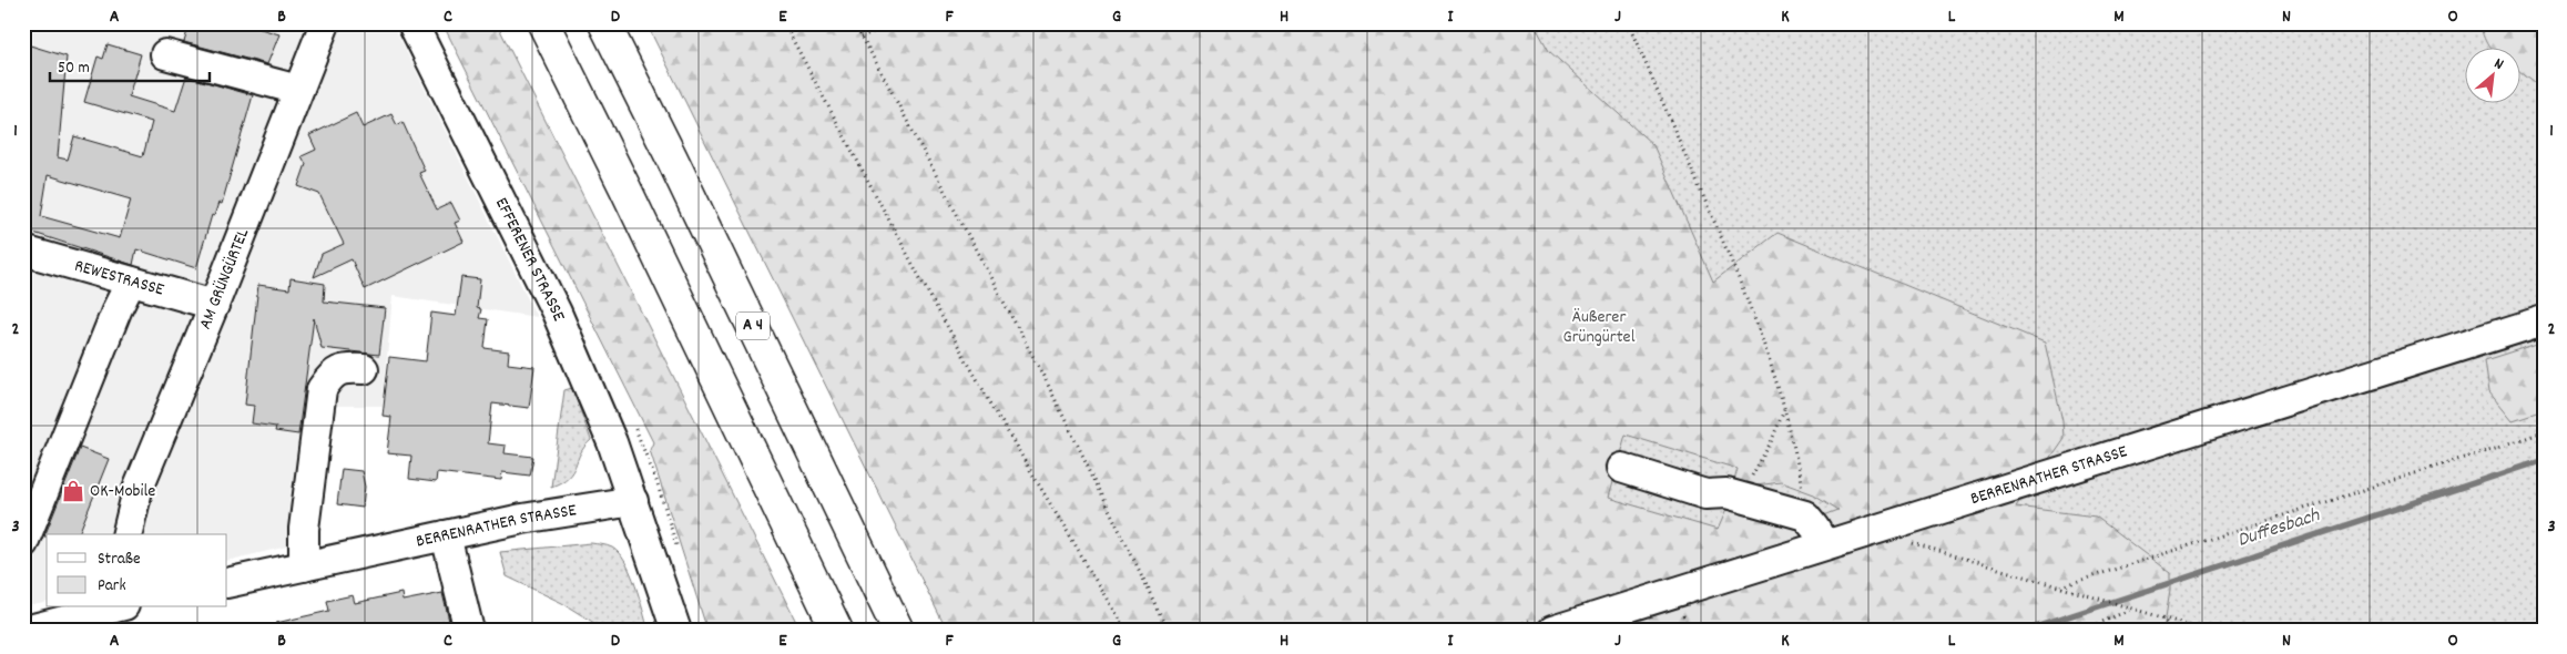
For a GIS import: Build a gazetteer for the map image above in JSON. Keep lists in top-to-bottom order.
{
  "streets": {
    "highway": ["A 4"],
    "street": [
      "EFFERENER STRASSE",
      "REWESTRASSE",
      "AM GRÜNGÜRTEL",
      "BERRENRATHER STRASSE"
    ]
  },
  "crossings": [
    ["EFFERENER STRASSE", "BERRENRATHER STRASSE"],
    ["REWESTRASSE", "AM GRÜNGÜRTEL"]
  ],
  "water": ["Duffesbach"],
  "parks": ["Äußerer Grüngürtel"],
  "places": {
    "shop": ["OK-Mobile"]
  },
  "legend": ["Straße", "Park"],
  "scale_bar": "50 m",
  "north": "top right",
  "grid": {
    "columns": [
      "A",
      "B",
      "C",
      "D",
      "E",
      "F",
      "G",
      "H",
      "I",
      "J",
      "K",
      "L",
      "M",
      "N",
      "O"
    ],
    "rows": ["1", "2", "3"]
  }
}
